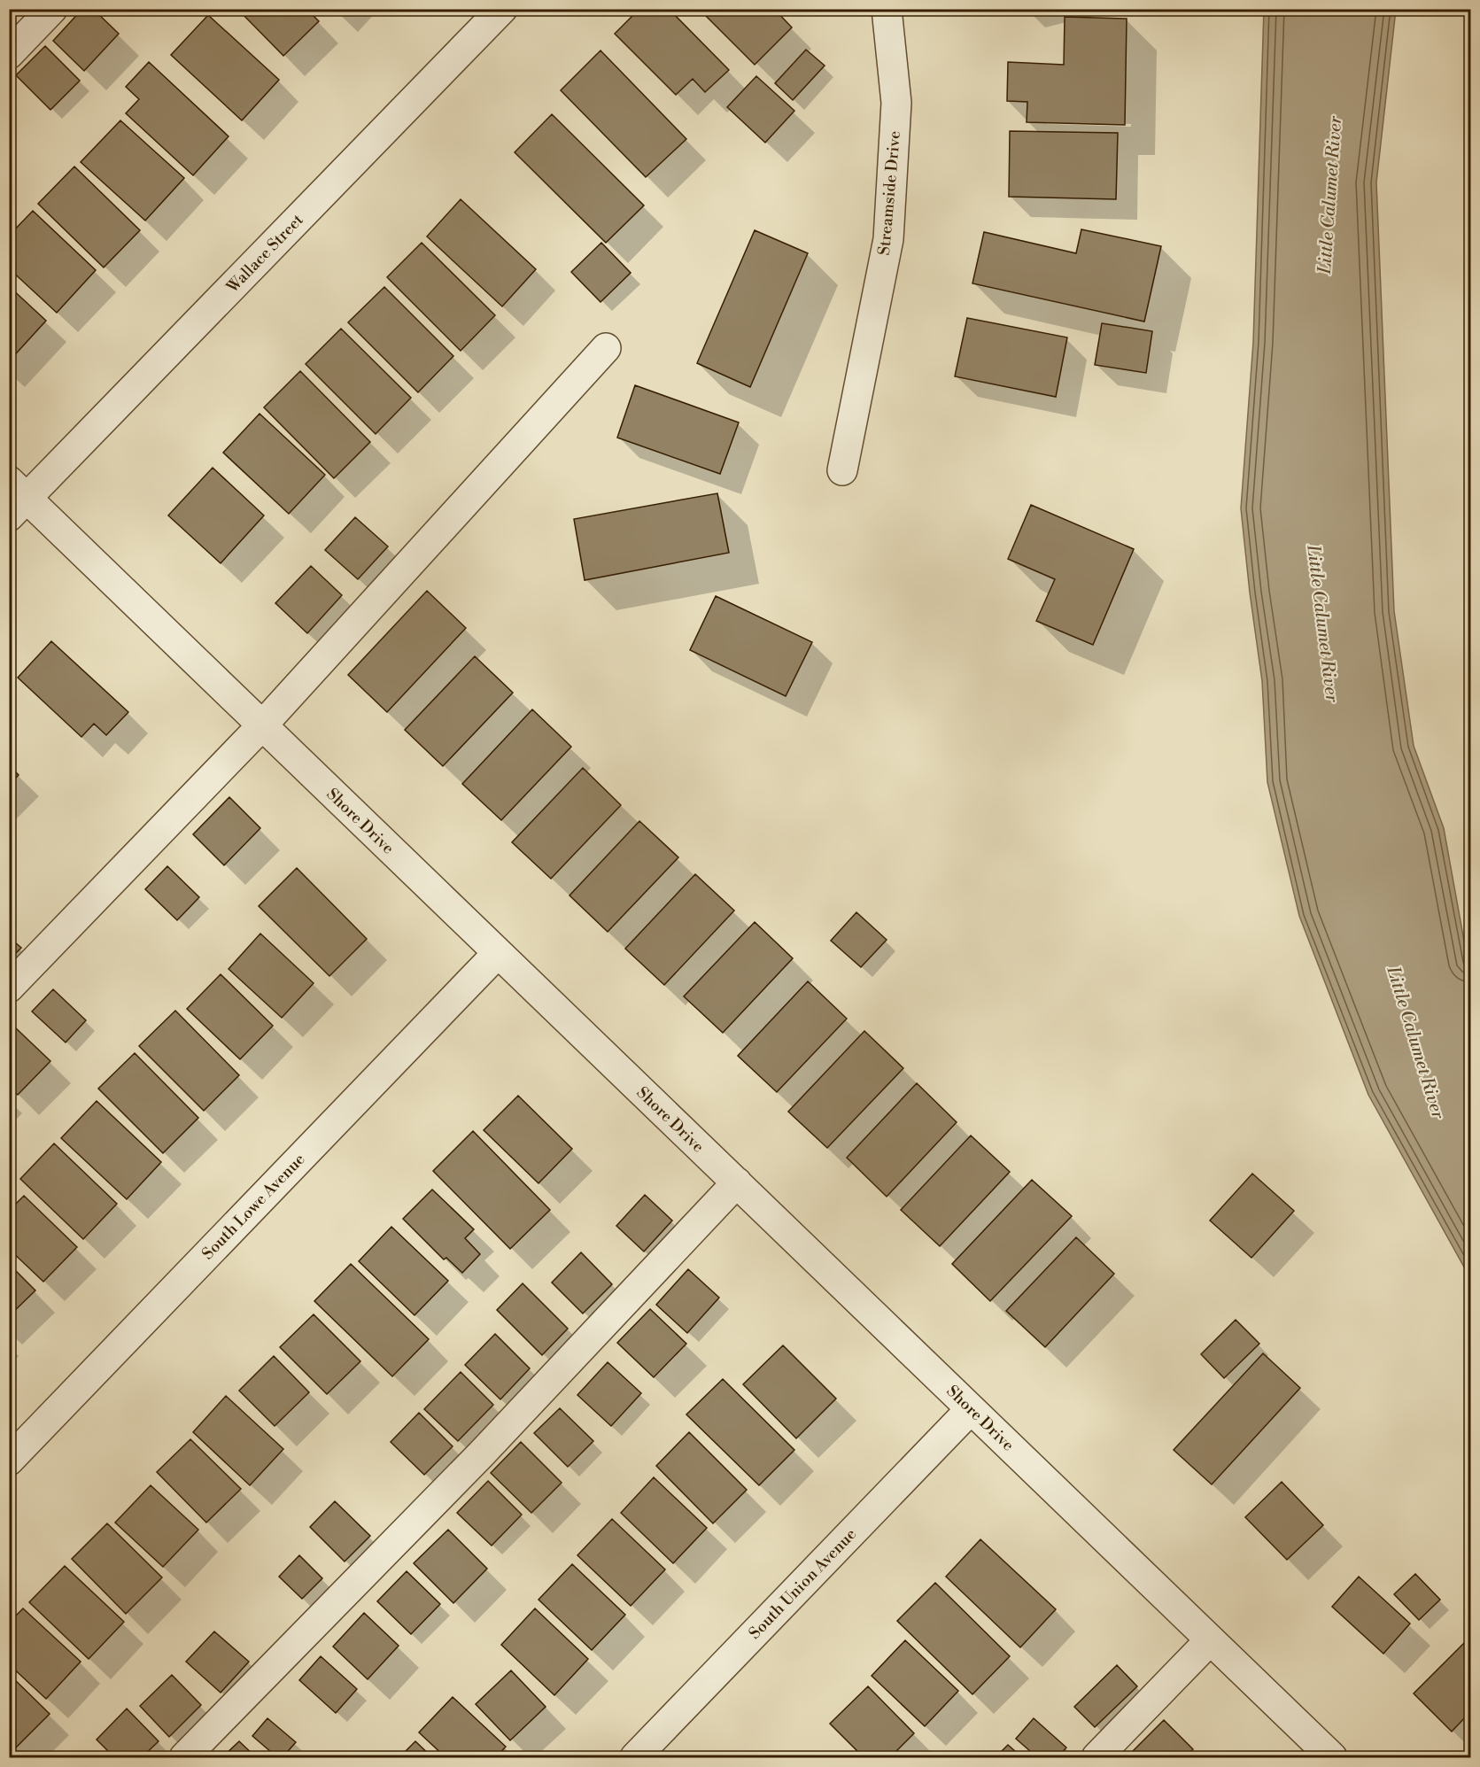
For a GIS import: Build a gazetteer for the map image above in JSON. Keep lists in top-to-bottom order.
{
  "streets": {
    "street": [
      "Streamside Drive",
      "Wallace Street",
      "Shore Drive",
      "South Lowe Avenue",
      "South Union Avenue"
    ]
  },
  "crossings": [
    ["Wallace Street", "Shore Drive"],
    ["Shore Drive", "South Lowe Avenue"],
    ["Shore Drive", "South Union Avenue"]
  ],
  "water": ["Little Calumet River"]
}
